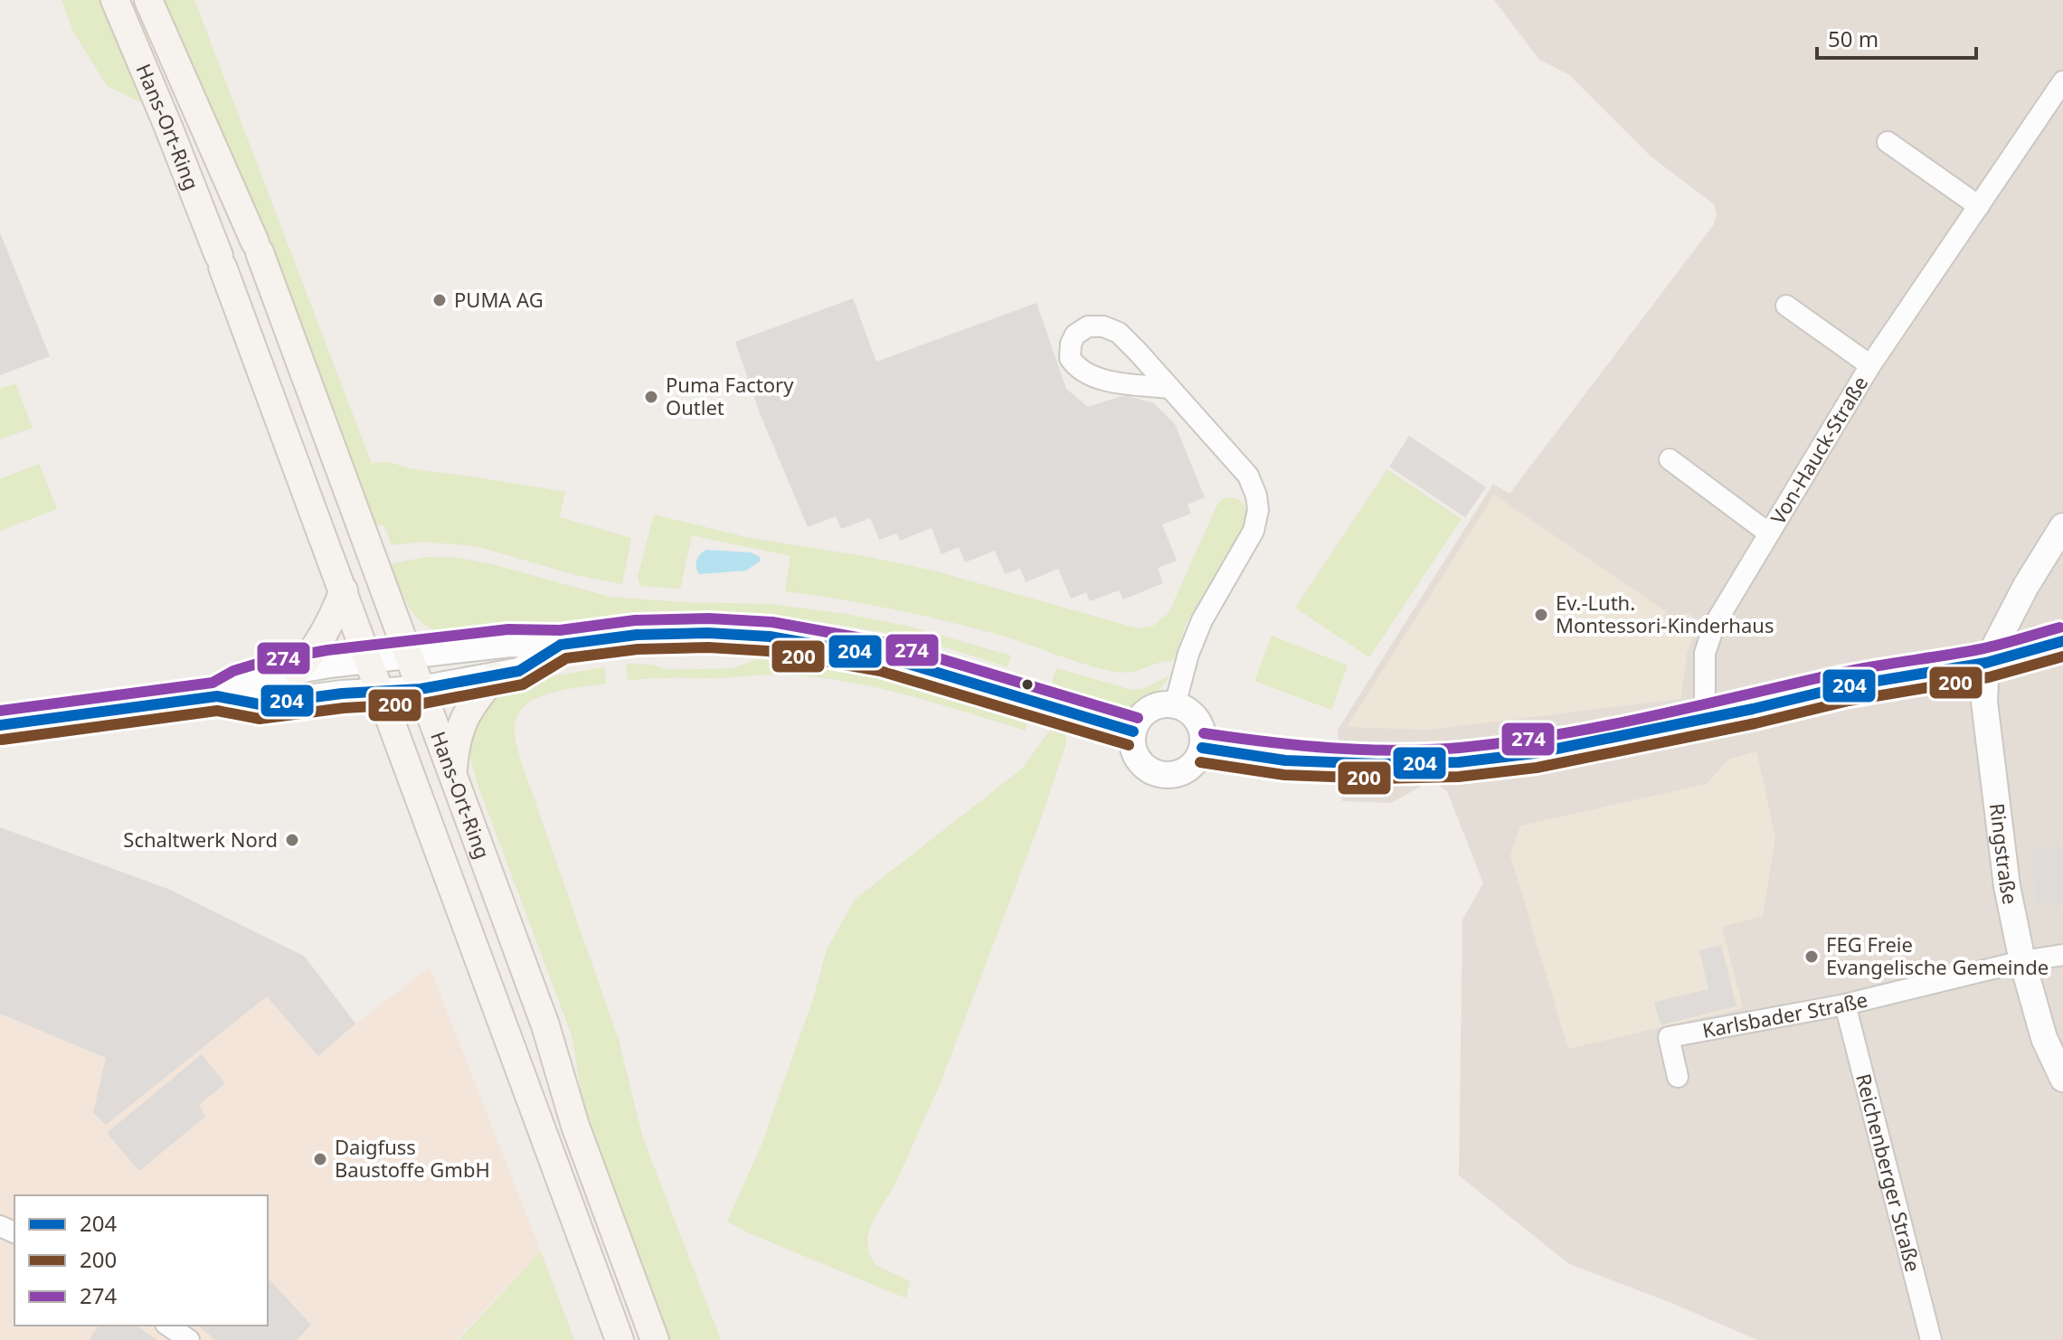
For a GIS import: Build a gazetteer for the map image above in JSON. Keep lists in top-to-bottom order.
{
  "streets": {
    "main road": ["Hans-Ort-Ring"],
    "street": [
      "Von-Hauck-Straße",
      "Ringstraße",
      "Karlsbader Straße",
      "Reichenberger Straße"
    ]
  },
  "crossings": [
    ["Ringstraße", "Karlsbader Straße"],
    ["Karlsbader Straße", "Reichenberger Straße"]
  ],
  "places": [
    "PUMA AG",
    "Puma Factory Outlet",
    "Ev.-Luth. Montessori-Kinderhaus",
    "Schaltwerk Nord",
    "FEG Freie Evangelische Gemeinde",
    "Daigfuss Baustoffe GmbH"
  ],
  "lines": ["transit line 274", "transit line 204", "transit line 200"],
  "legend": ["204", "200", "274"],
  "scale_bar": "50 m"
}
